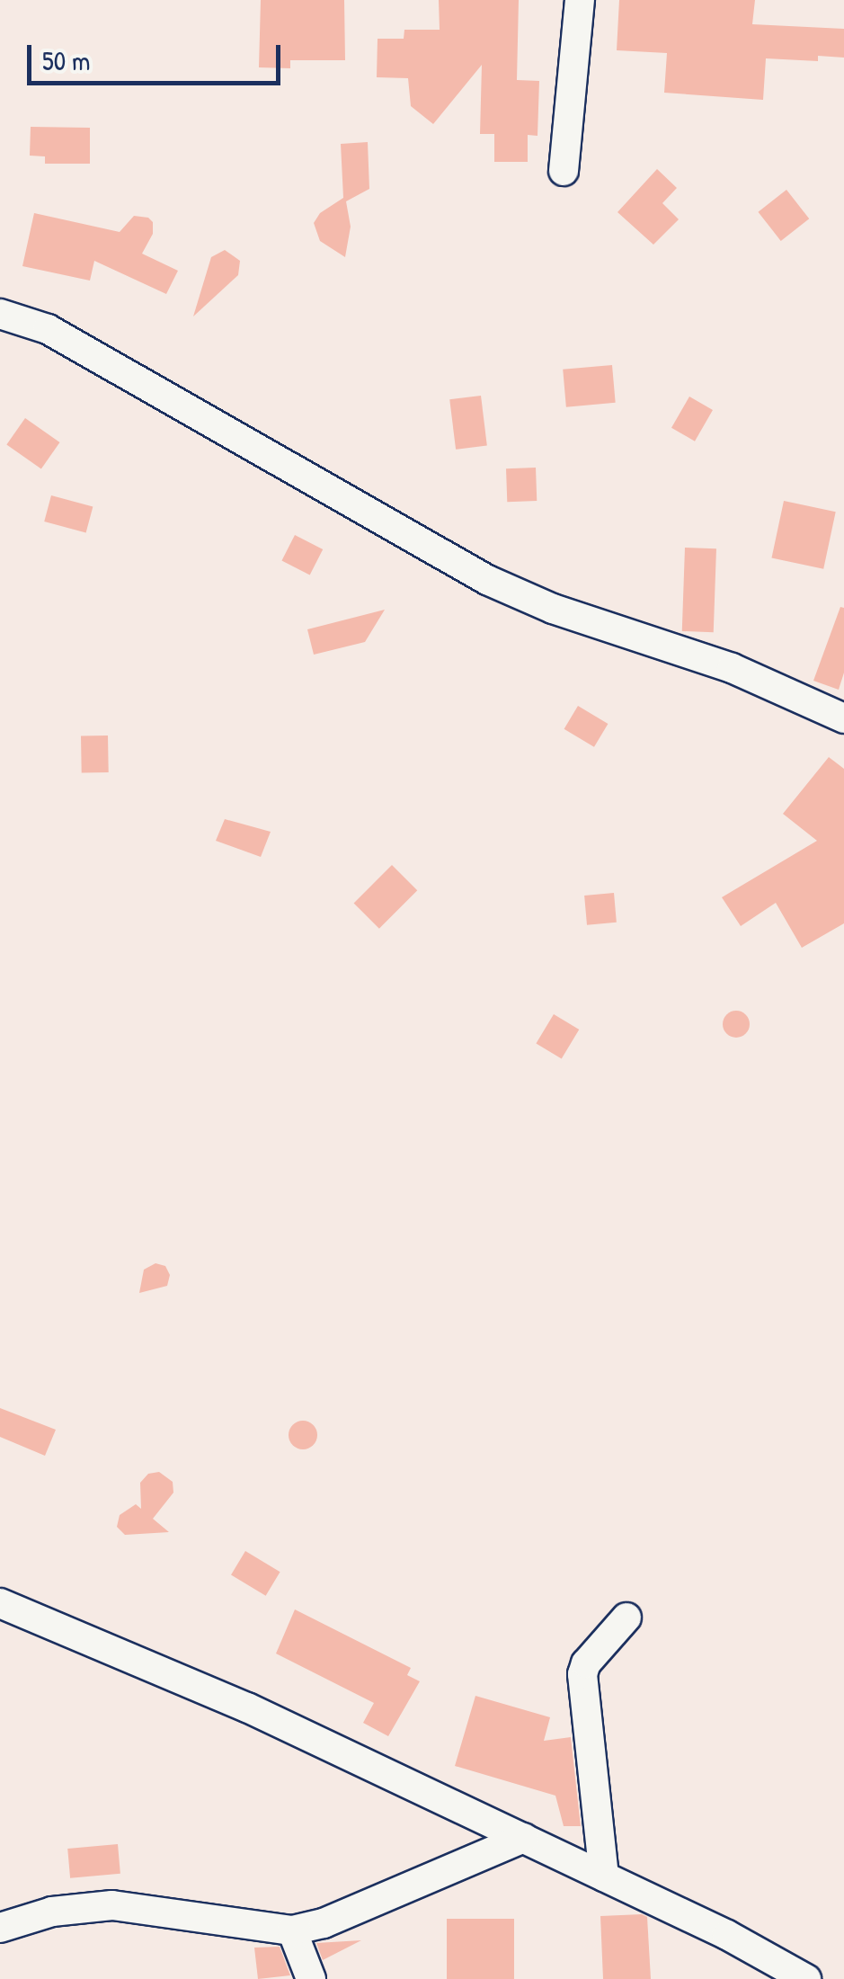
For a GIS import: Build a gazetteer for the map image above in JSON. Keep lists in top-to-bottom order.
{
  "scale_bar": "50 m"
}
